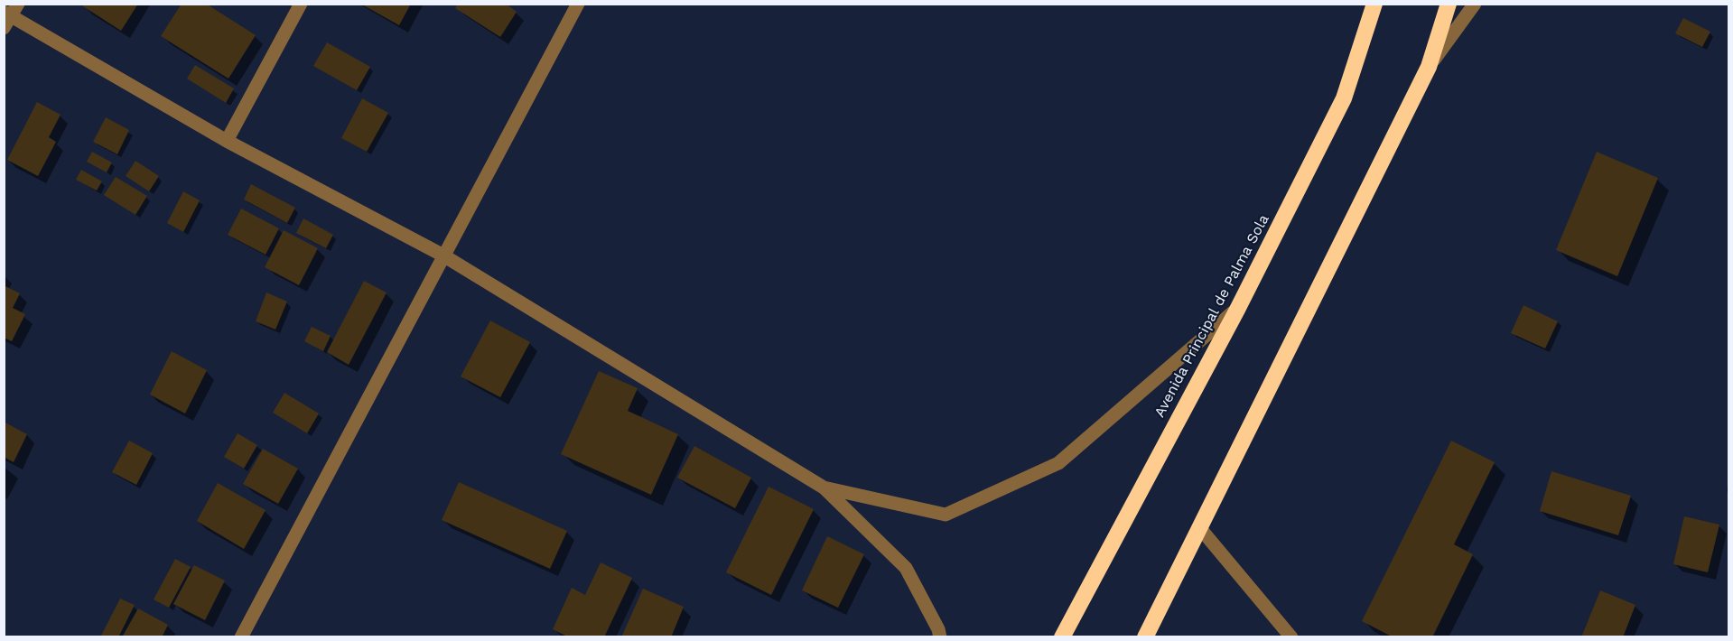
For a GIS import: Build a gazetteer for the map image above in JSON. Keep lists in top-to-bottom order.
{
  "streets": {
    "highway": ["Avenida Principal de Palma Sola"]
  }
}
